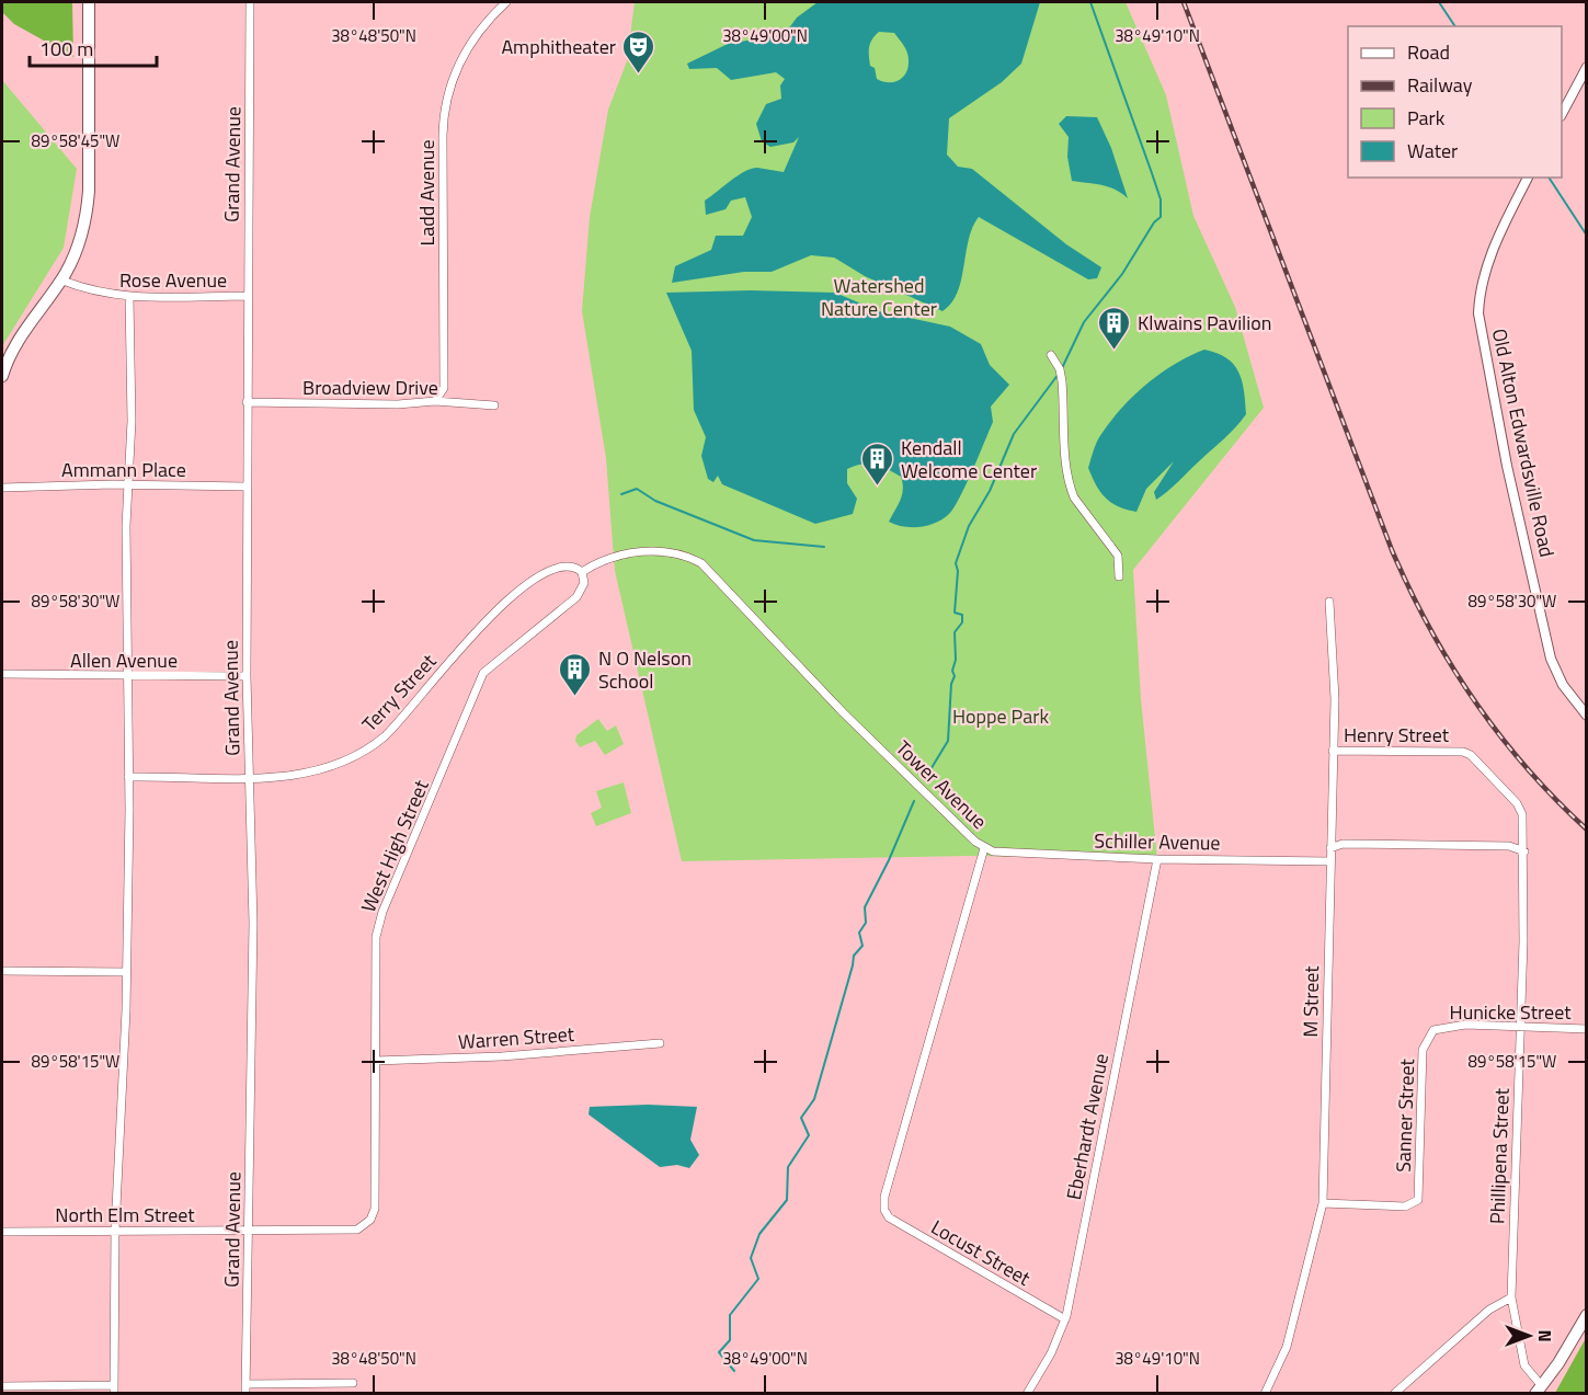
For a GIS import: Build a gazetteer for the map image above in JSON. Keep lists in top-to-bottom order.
{
  "streets": {
    "street": [
      "Grand Avenue",
      "Ladd Avenue",
      "Rose Avenue",
      "Broadview Drive",
      "Old Alton Edwardsville Road",
      "Ammann Place",
      "Allen Avenue",
      "Terry Street",
      "Henry Street",
      "Tower Avenue",
      "Schiller Avenue",
      "West High Street",
      "M Street",
      "Hunicke Street",
      "Warren Street",
      "Sanner Street",
      "Eberhardt Avenue",
      "Phillipena Street",
      "North Elm Street",
      "Locust Street"
    ]
  },
  "crossings": [
    ["Grand Avenue", "Rose Avenue"],
    ["Grand Avenue", "Broadview Drive"],
    ["Grand Avenue", "Ammann Place"],
    ["Grand Avenue", "Allen Avenue"],
    ["Grand Avenue", "Terry Street"],
    ["Grand Avenue", "North Elm Street"],
    ["Ladd Avenue", "Broadview Drive"],
    ["Terry Street", "Tower Avenue"],
    ["Terry Street", "West High Street"],
    ["Henry Street", "M Street"],
    ["Henry Street", "Phillipena Street"],
    ["Tower Avenue", "Schiller Avenue"],
    ["Tower Avenue", "West High Street"],
    ["Tower Avenue", "Locust Street"],
    ["Schiller Avenue", "M Street"],
    ["Schiller Avenue", "Eberhardt Avenue"],
    ["West High Street", "Warren Street"],
    ["West High Street", "North Elm Street"],
    ["M Street", "Sanner Street"],
    ["Hunicke Street", "Sanner Street"],
    ["Hunicke Street", "Phillipena Street"],
    ["Eberhardt Avenue", "Locust Street"]
  ],
  "parks": ["Watershed Nature Center", "Hoppe Park"],
  "places": {
    "theatre": ["Amphitheater"],
    "building": ["Klwains Pavilion", "Kendall Welcome Center", "N O Nelson School"]
  },
  "legend": [
    "Road",
    "Railway",
    "Park",
    "Water"
  ],
  "scale_bar": "100 m",
  "north": "right",
  "coordinates": [
    "38°48'50\"N",
    "38°49'00\"N",
    "38°49'10\"N",
    "89°58'45\"W",
    "89°58'30\"W",
    "89°58'15\"W"
  ]
}
